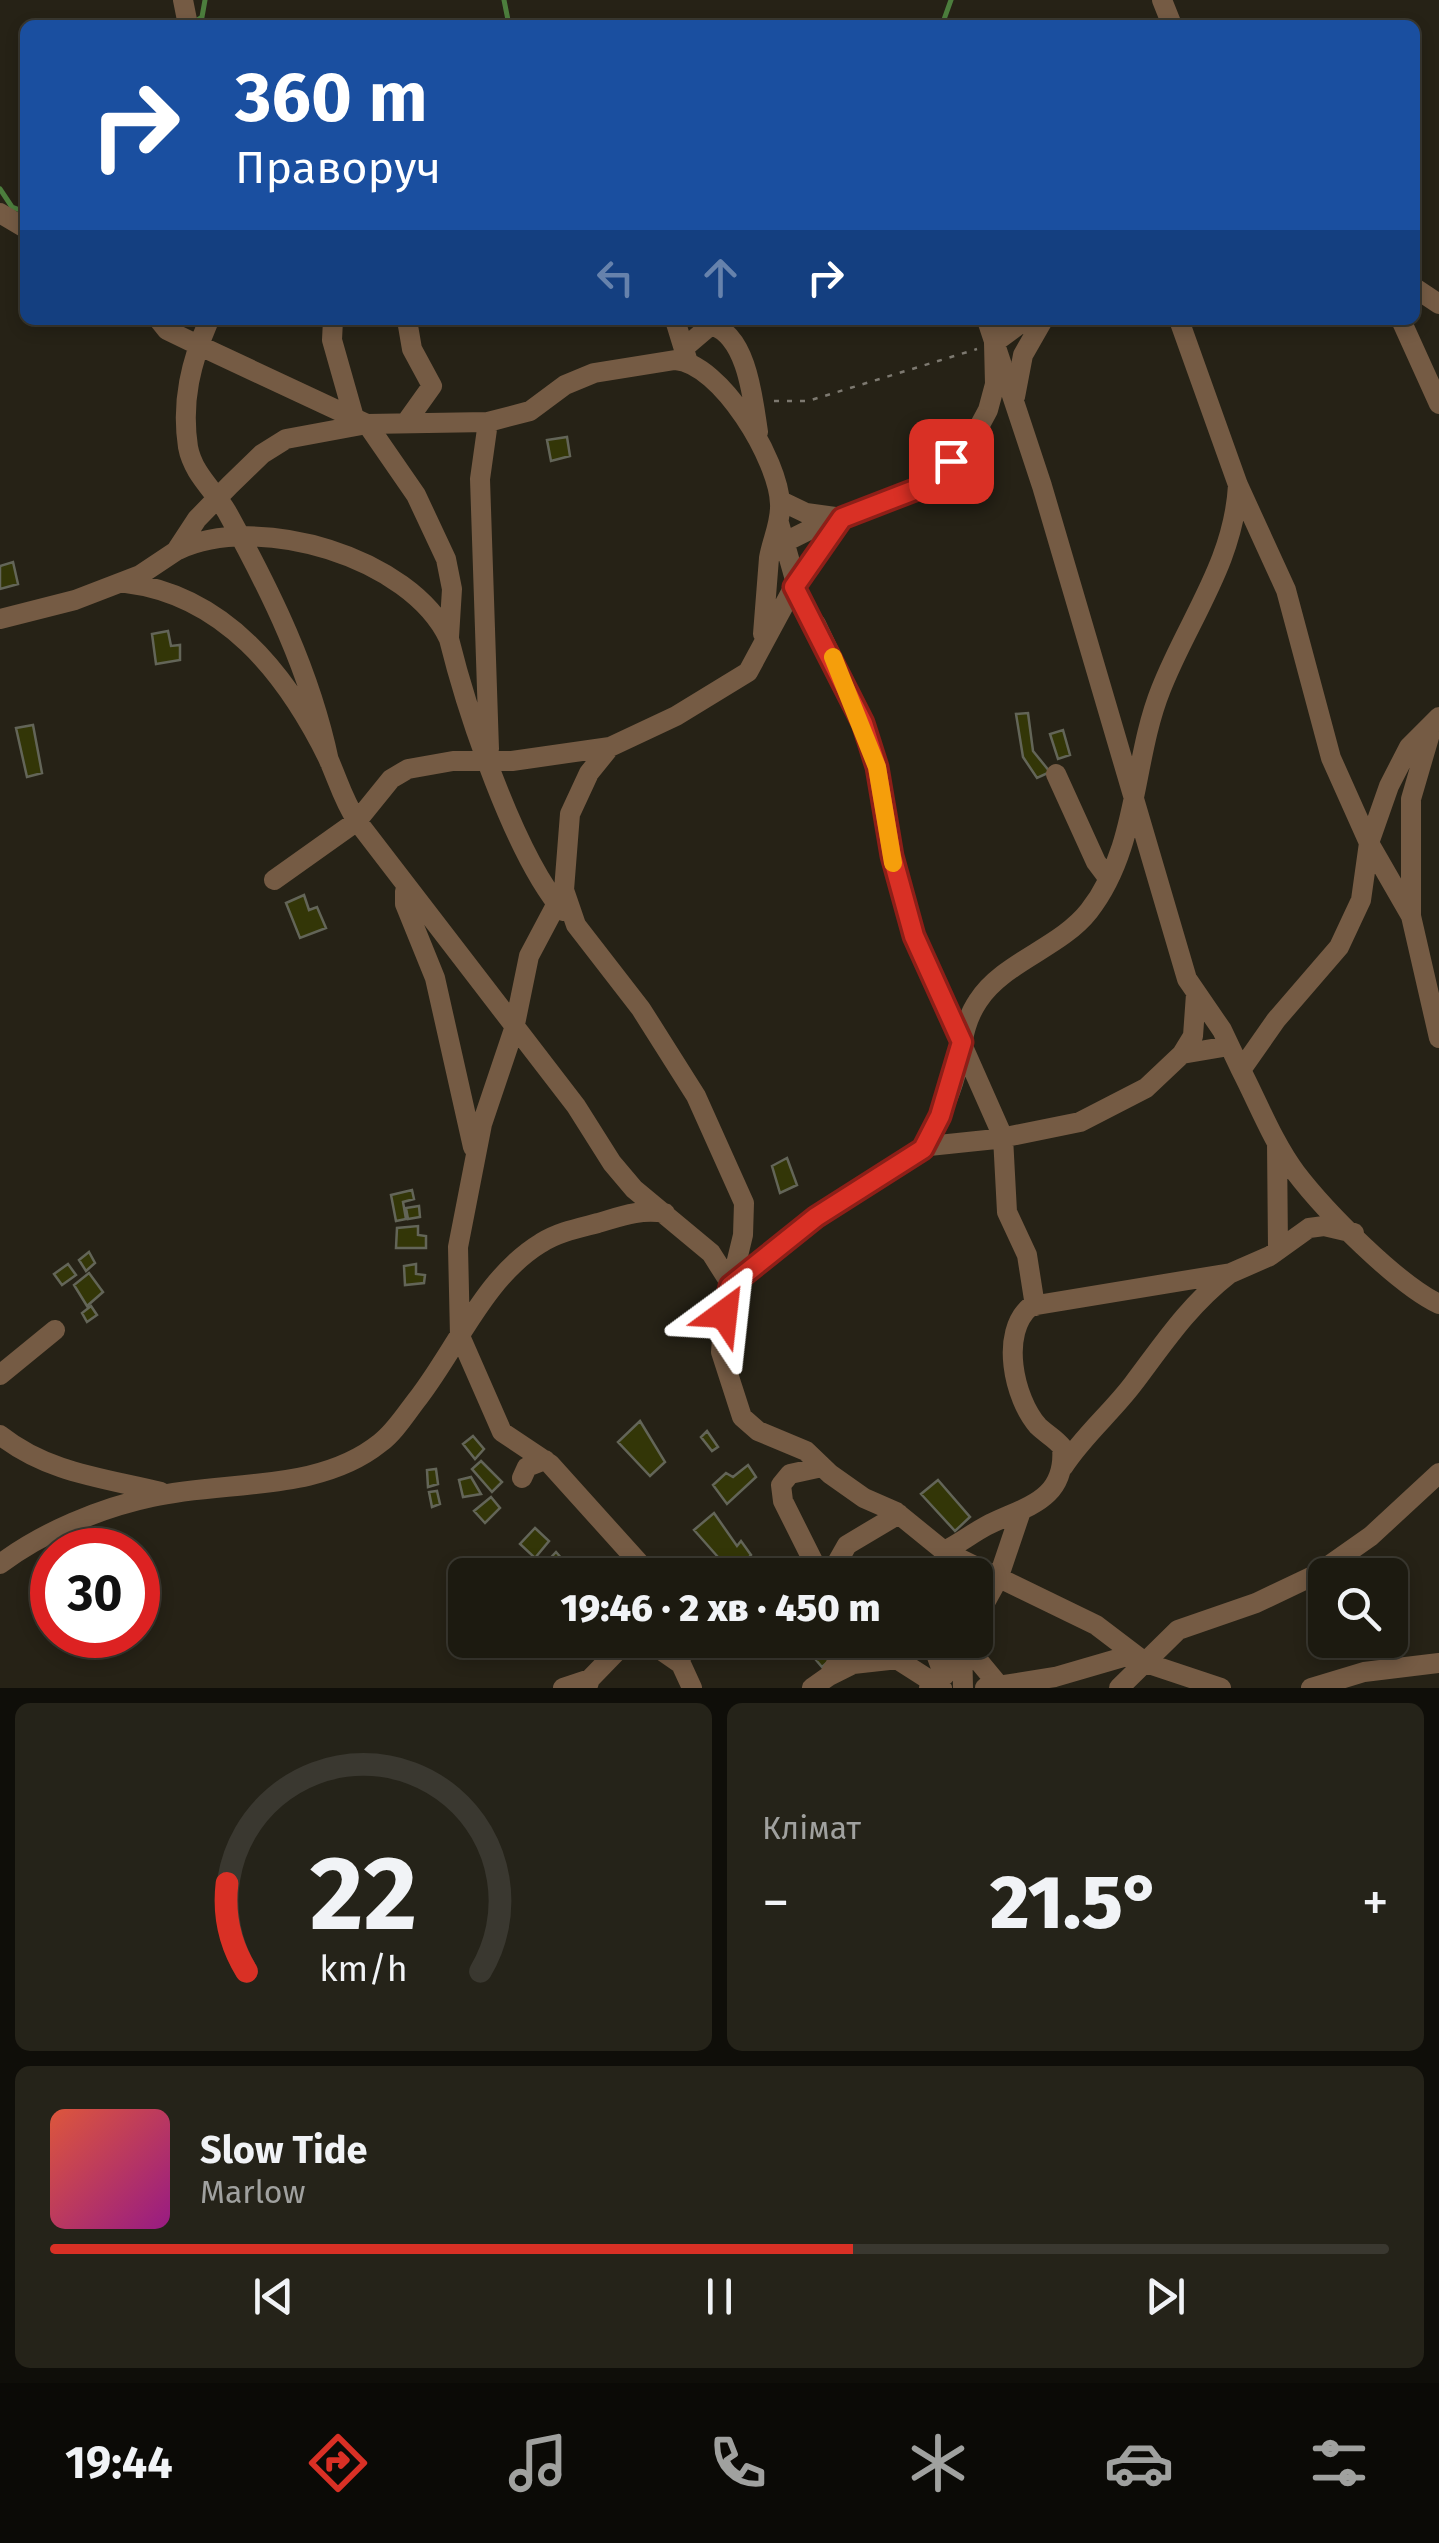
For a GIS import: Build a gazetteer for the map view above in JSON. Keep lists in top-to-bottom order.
{
  "page": {
    "turn": ["360 m", "Праворуч"],
    "limit": "30",
    "trip": "19:46 · 2 хв · 450 m",
    "tile": "Клімат",
    "heat": ["−", "21.5°", "+"],
    "song": ["Slow Tide", "Marlow"],
    "tabs": "19:44",
    "gauge": ["22", "km/h"]
  }
}
